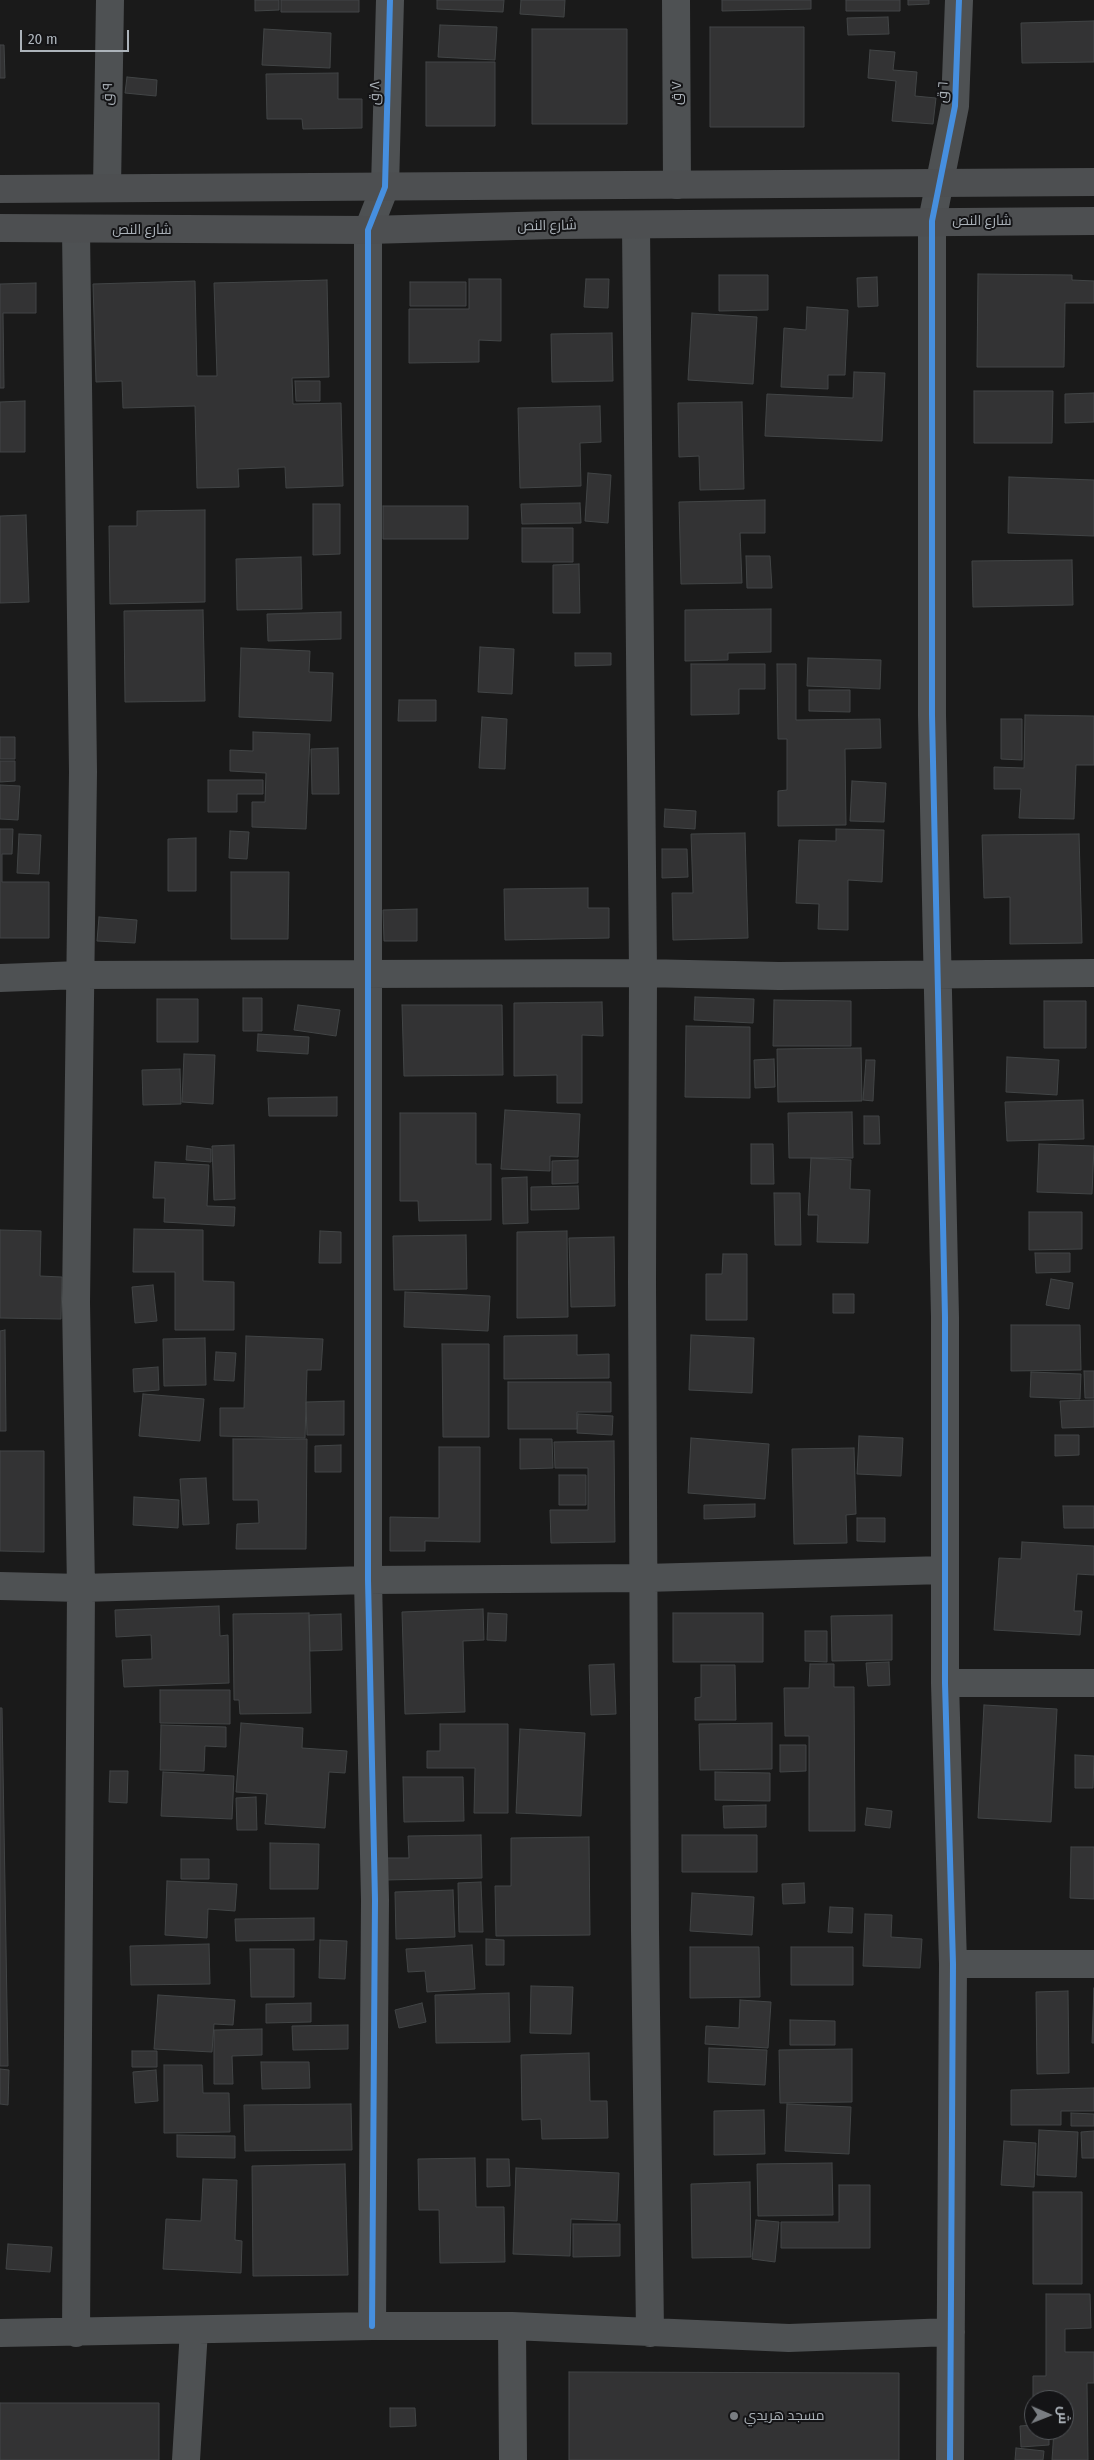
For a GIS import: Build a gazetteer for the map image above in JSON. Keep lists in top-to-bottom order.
{
  "streets": {
    "main road": ["شارع النص"],
    "street": [
      "٦ ق",
      "٨ ق",
      "٧ ق",
      "٩ ق"
    ]
  },
  "crossings": [
    ["٦ ق", "شارع النص"],
    ["٨ ق", "شارع النص"]
  ],
  "places": ["مسجد هريدي"],
  "scale_bar": "20 m",
  "north": "right"
}
